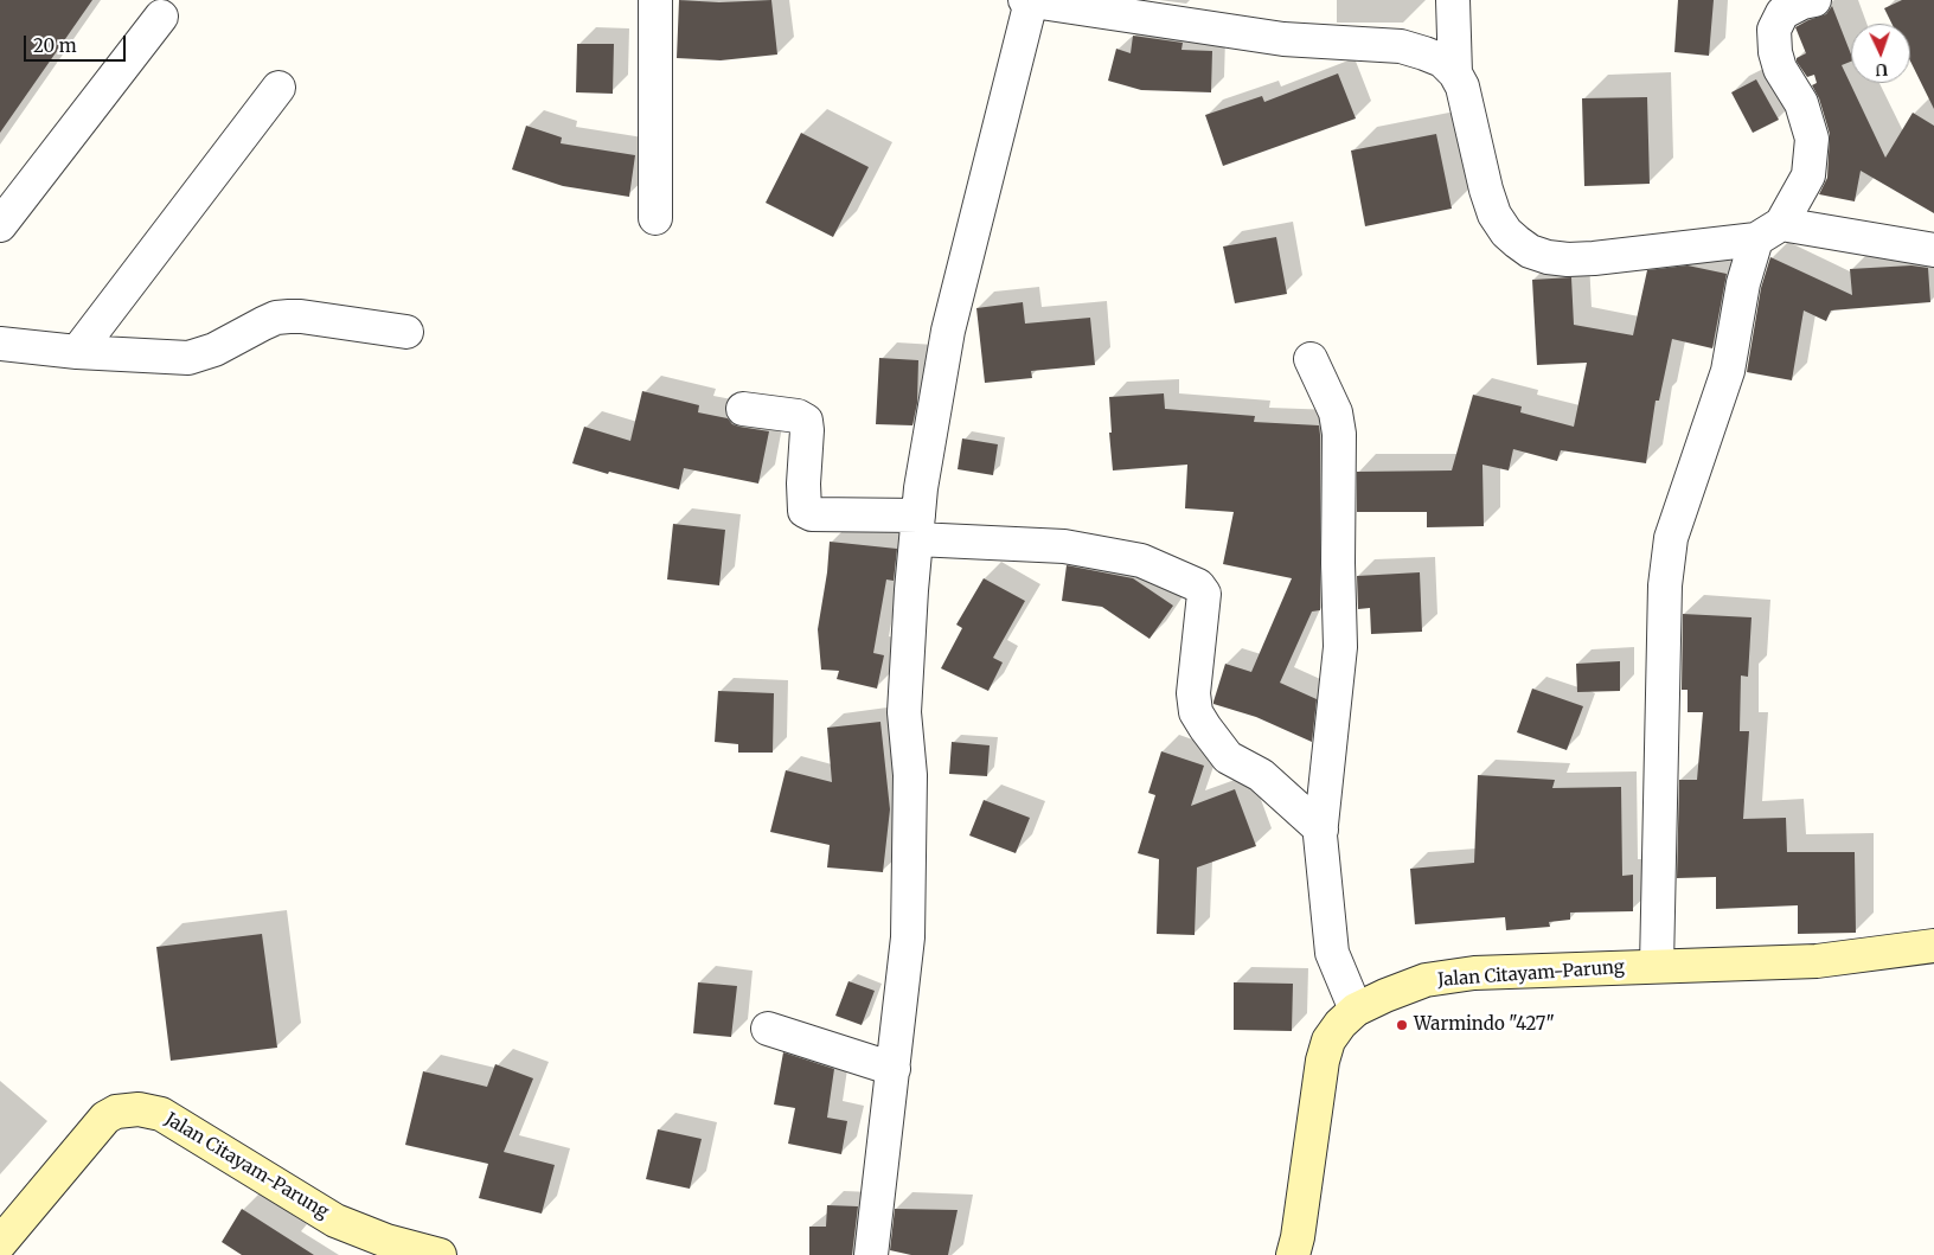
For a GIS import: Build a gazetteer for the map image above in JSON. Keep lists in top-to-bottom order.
{
  "streets": {
    "street": ["Jalan Citayam-Parung"]
  },
  "places": ["Warmindo \"427\""],
  "scale_bar": "20 m",
  "north": "bottom"
}
